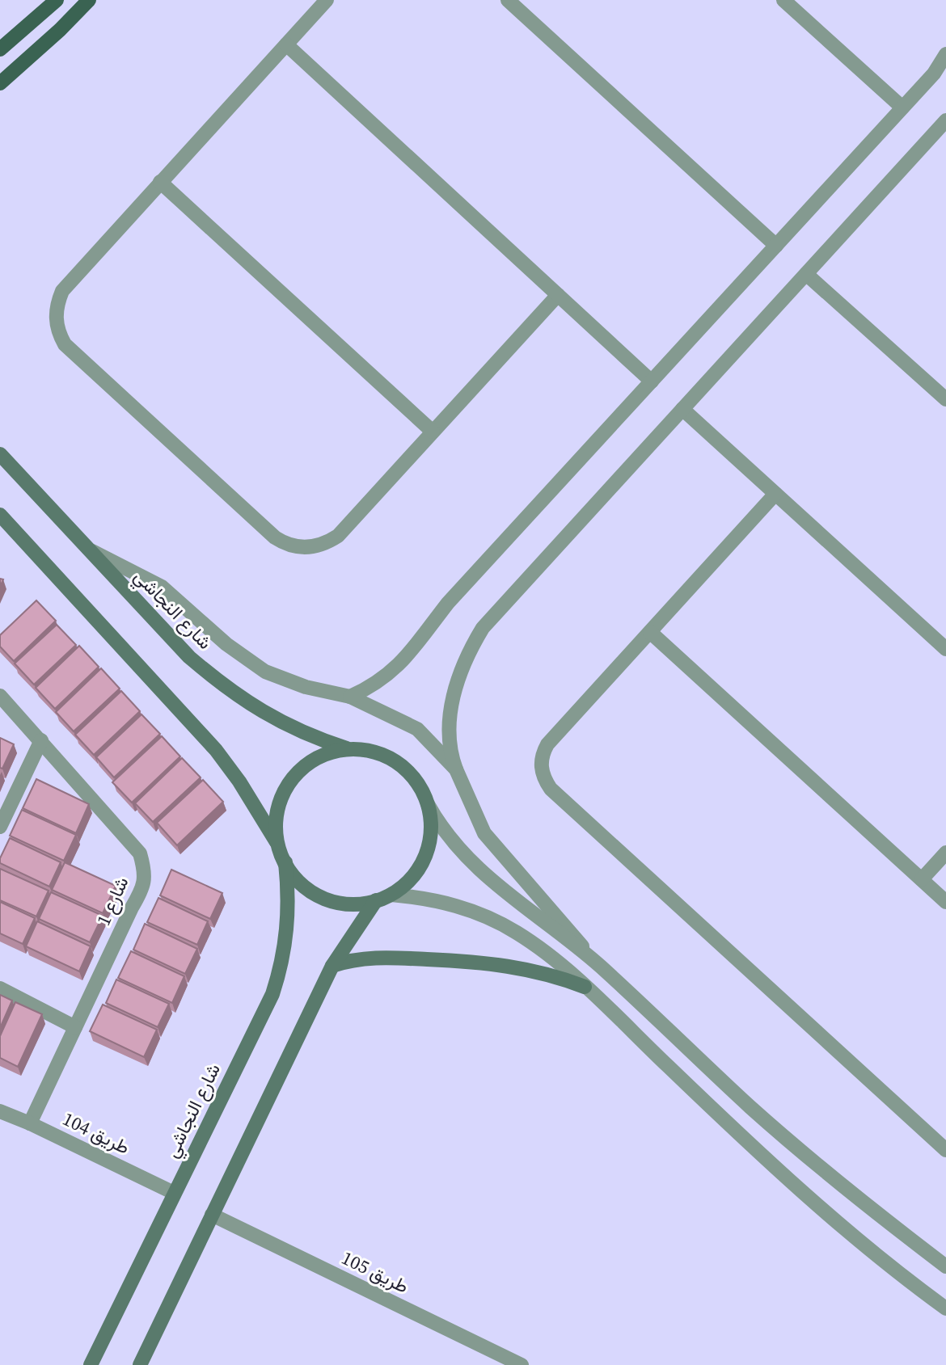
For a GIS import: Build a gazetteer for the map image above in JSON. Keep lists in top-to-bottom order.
{
  "streets": {
    "main road": ["شارع النجاشي"],
    "street": ["شارع 1", "طريق 104", "طريق 105"]
  },
  "crossings": [
    ["شارع النجاشي", "طريق 104"],
    ["شارع 1", "طريق 104"]
  ]
}
